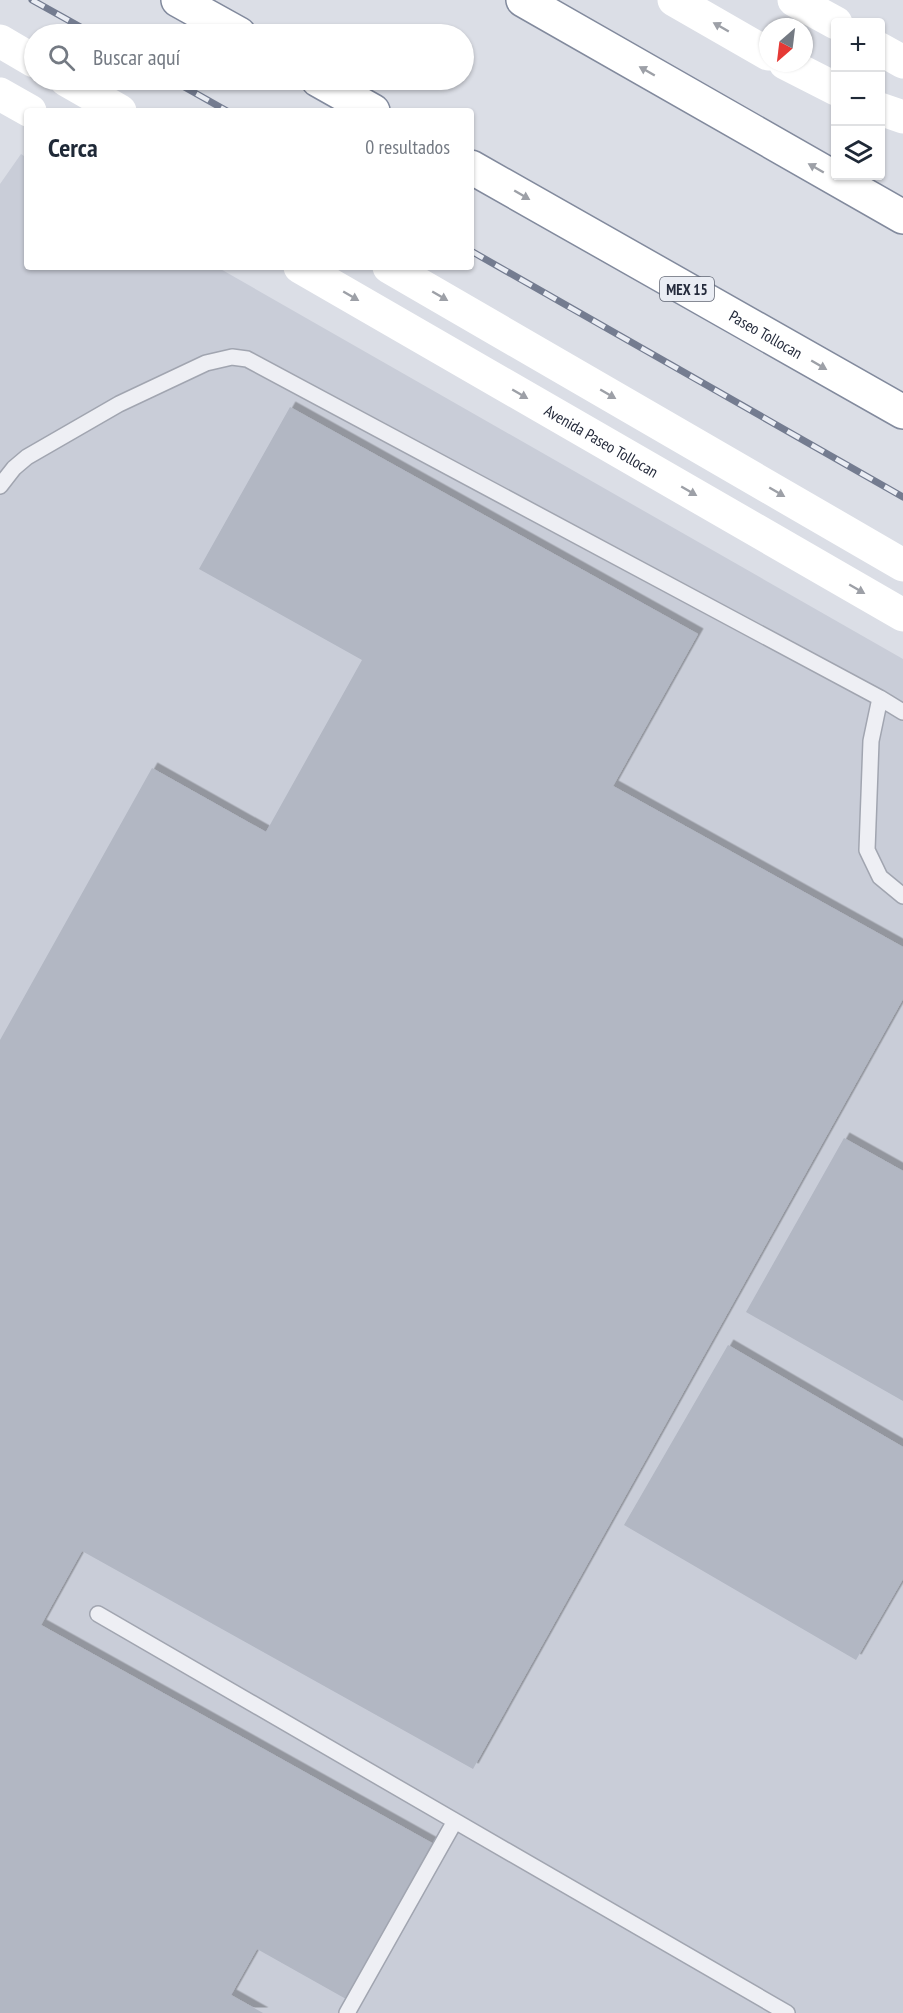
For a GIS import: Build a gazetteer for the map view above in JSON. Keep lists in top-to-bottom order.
{
  "streets": {
    "main road": ["MEX 15", "Paseo Tollocan", "Avenida Paseo Tollocan"]
  },
  "north": "bottom left",
  "page": {
    "map_buttons": ["+", "−"],
    "search": "Buscar aquí",
    "heading": ["Cerca", "0 resultados"]
  }
}
